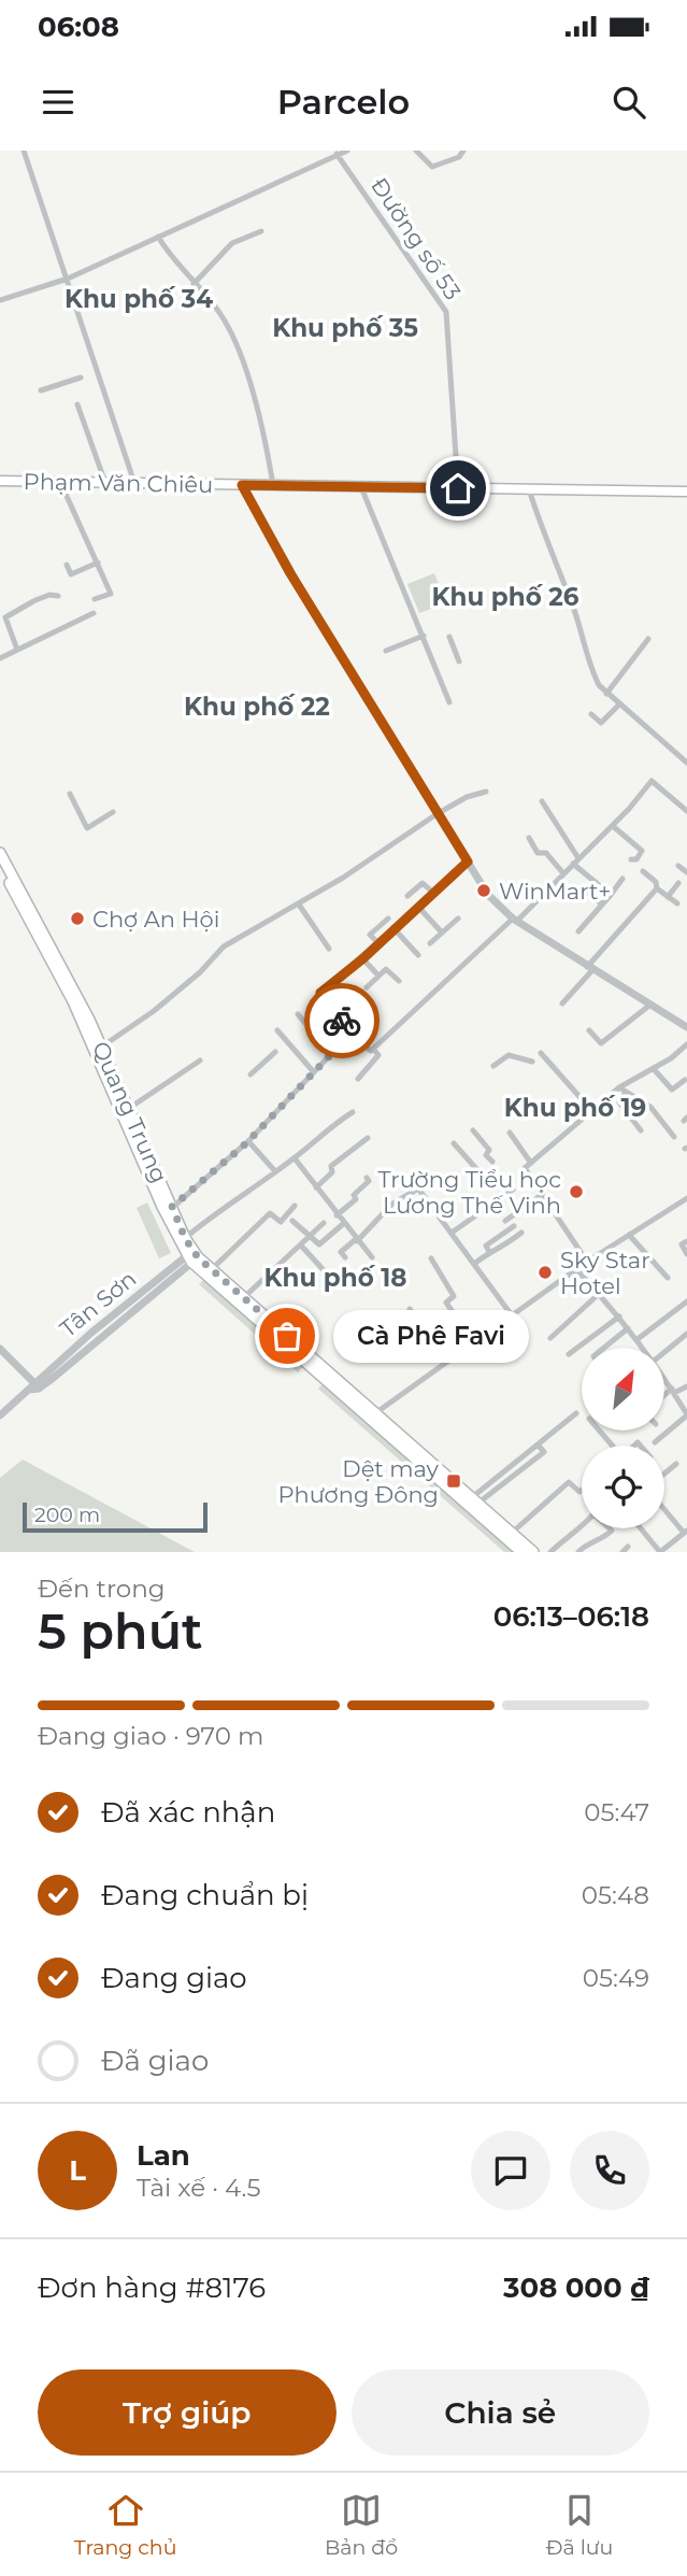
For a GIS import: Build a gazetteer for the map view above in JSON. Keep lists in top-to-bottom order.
{
  "streets": {
    "main road": ["Phạm Văn Chiêu", "Quang Trung"],
    "street": ["Đường số 53", "Tân Sơn"]
  },
  "crossings": [
    ["Đường số 53", "Phạm Văn Chiêu"],
    ["Quang Trung", "Tân Sơn"]
  ],
  "districts": [
    "Khu phố 34",
    "Khu phố 35",
    "Khu phố 26",
    "Khu phố 22",
    "Khu phố 19",
    "Khu phố 18"
  ],
  "places": {
    "other": [
      "WinMart+",
      "Chợ An Hội",
      "Trường Tiểu học Lương Thế Vinh",
      "Sky Star Hotel",
      "Cà Phê Favi"
    ],
    "transit": ["Dệt may Phương Đông"]
  },
  "scale_bar": "200 m",
  "north": "top right",
  "page": {
    "status": "06:08",
    "header": "Parcelo",
    "bubble": "Cà Phê Favi",
    "scale": "200 m",
    "heading": ["5 phút", "Đến trong", "06:13–06:18"],
    "panel": [
      "Lan",
      "Tài xế · 4.5",
      "Đơn hàng #8176",
      "308 000 ₫"
    ],
    "bar": "Đang giao · 970 m",
    "list": [
      ["Đã xác nhận", "05:47"],
      ["Đang chuẩn bị", "05:48"],
      ["Đang giao", "05:49"],
      "Đã giao"
    ],
    "round": "L",
    "buttons": ["Trợ giúp", "Chia sẻ"],
    "tabs": ["Trang chủ", "Bản đồ", "Đã lưu"]
  }
}
